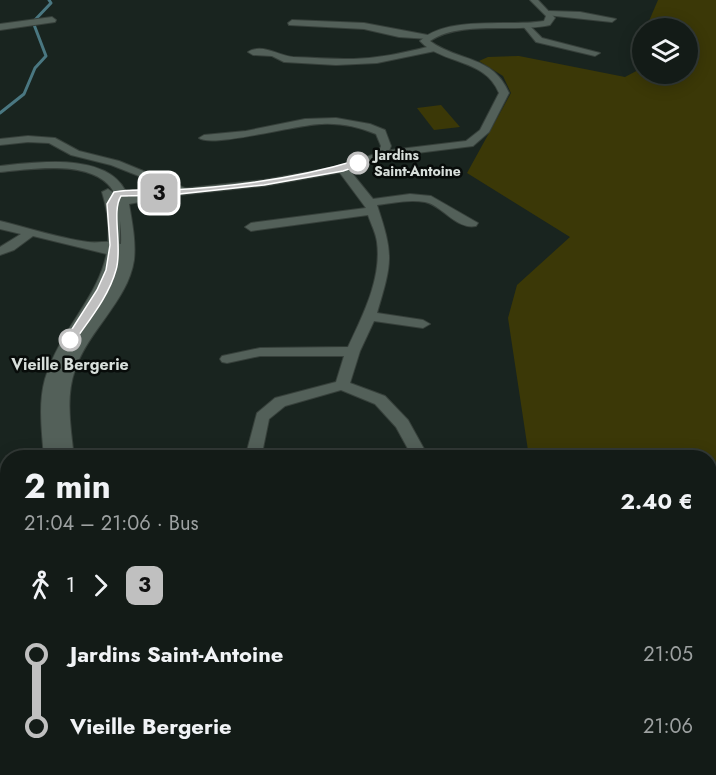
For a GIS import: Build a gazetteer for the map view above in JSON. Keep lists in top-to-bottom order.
{
  "places": ["Jardins Saint-Antoine", "Vieille Bergerie"],
  "lines": ["bus line 3"],
  "page": {
    "on_map": "3",
    "heading": ["2 min", "21:04 – 21:06 · Bus", "2.40 €"],
    "legs": ["1", "3"],
    "list": [
      {
        "name": "Jardins Saint-Antoine",
        "value": "21:05"
      },
      {
        "name": "Vieille Bergerie",
        "value": "21:06"
      }
    ]
  }
}
